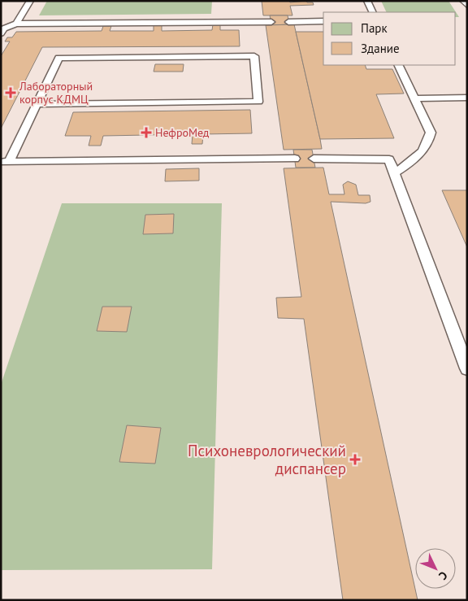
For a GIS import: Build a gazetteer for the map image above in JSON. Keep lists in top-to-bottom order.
{
  "places": {
    "health": ["Лабораторный корпус КДМЦ", "НефроМед", "Психоневрологический диспансер"]
  },
  "legend": ["Парк", "Здание"],
  "north": "bottom right"
}
